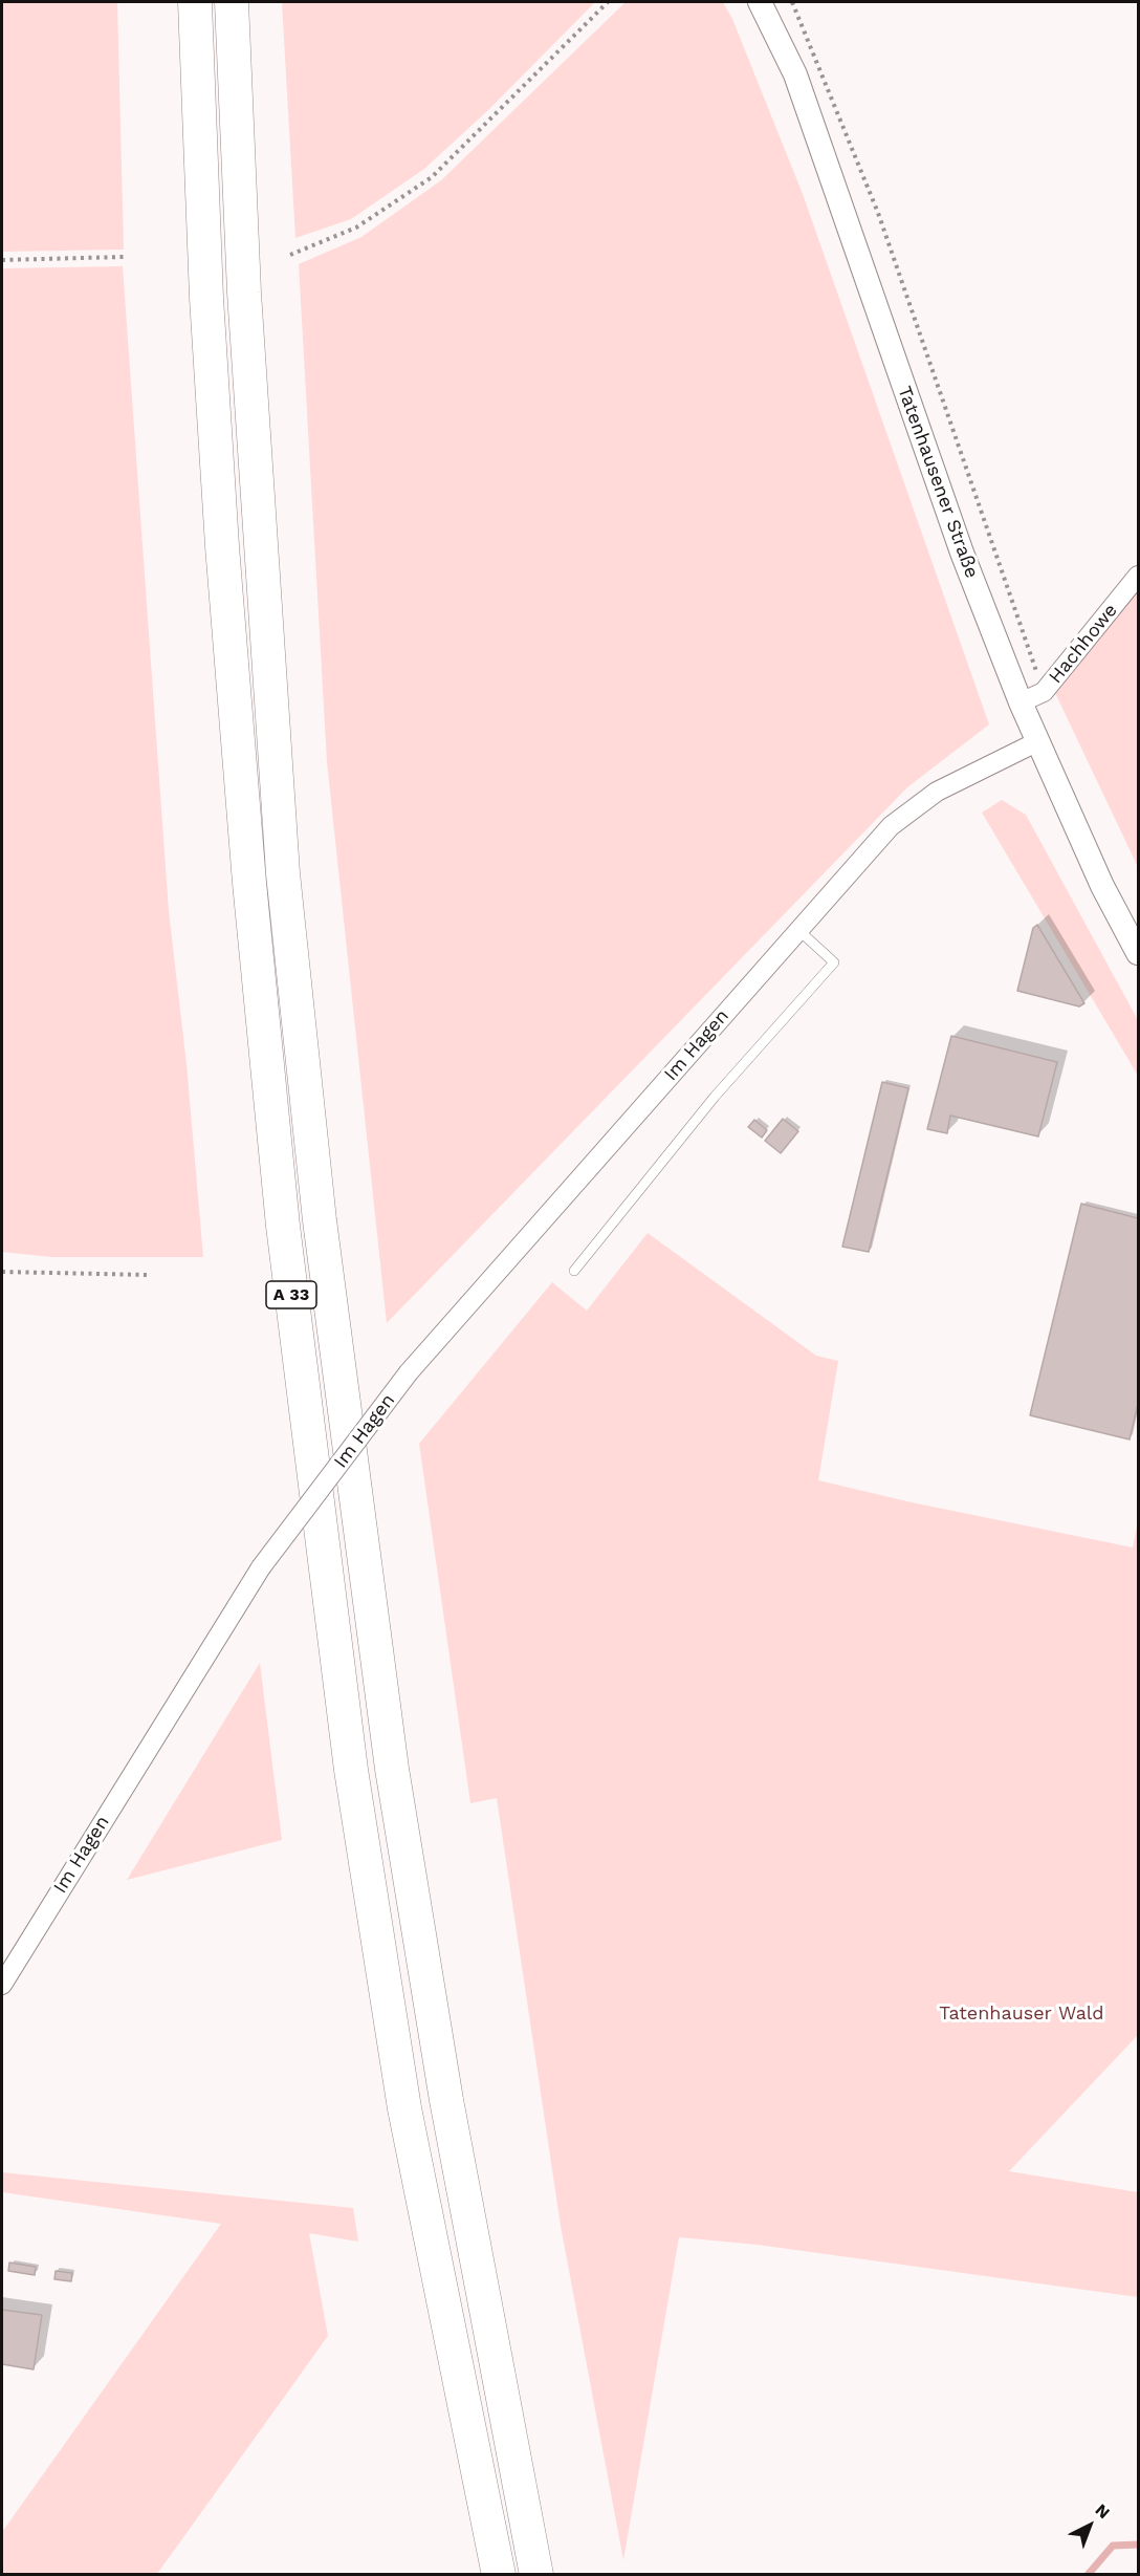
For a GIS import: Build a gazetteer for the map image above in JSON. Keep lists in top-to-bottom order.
{
  "streets": {
    "highway": ["A 33"],
    "street": ["Tatenhausener Straße", "Hachhowe", "Im Hagen"]
  },
  "crossings": [
    ["Tatenhausener Straße", "Hachhowe"],
    ["Tatenhausener Straße", "Im Hagen"]
  ],
  "parks": ["Tatenhauser Wald"],
  "north": "top right"
}
